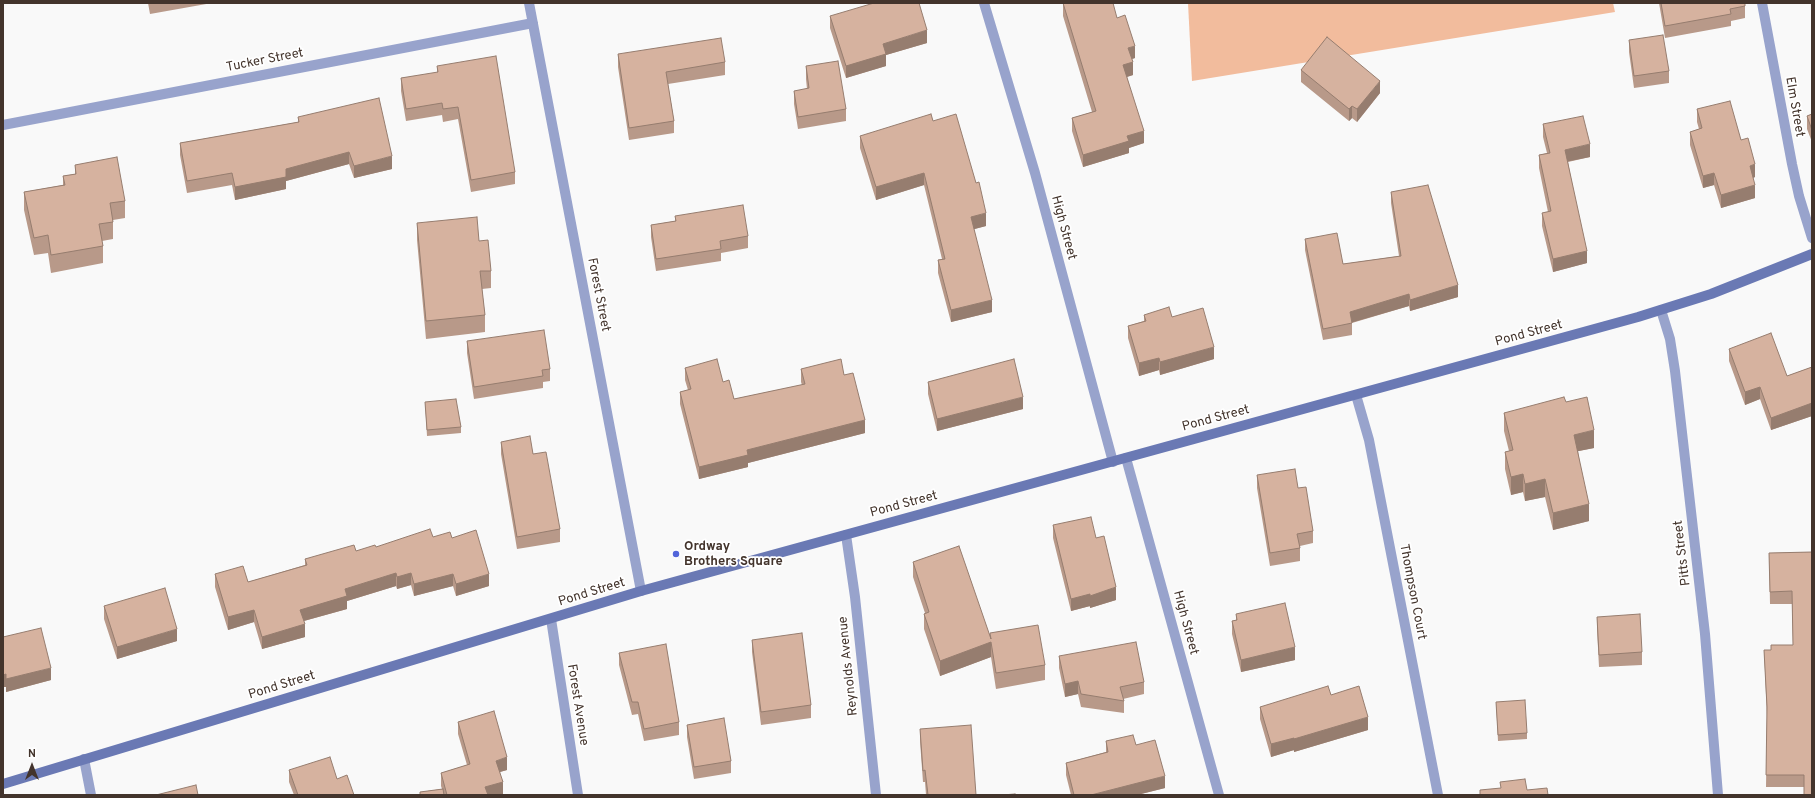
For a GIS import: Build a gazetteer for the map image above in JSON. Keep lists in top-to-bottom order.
{
  "streets": {
    "street": [
      "Tucker Street",
      "Elm Street",
      "High Street",
      "Forest Street",
      "Pond Street",
      "Pitts Street",
      "Thompson Court",
      "Reynolds Avenue",
      "Forest Avenue"
    ]
  },
  "crossings": [
    ["Tucker Street", "Forest Street"],
    ["High Street", "Pond Street"],
    ["Forest Street", "Pond Street"],
    ["Pond Street", "Pitts Street"],
    ["Pond Street", "Thompson Court"],
    ["Pond Street", "Reynolds Avenue"],
    ["Pond Street", "Forest Avenue"]
  ],
  "places": ["Ordway Brothers Square"],
  "north": "top"
}
